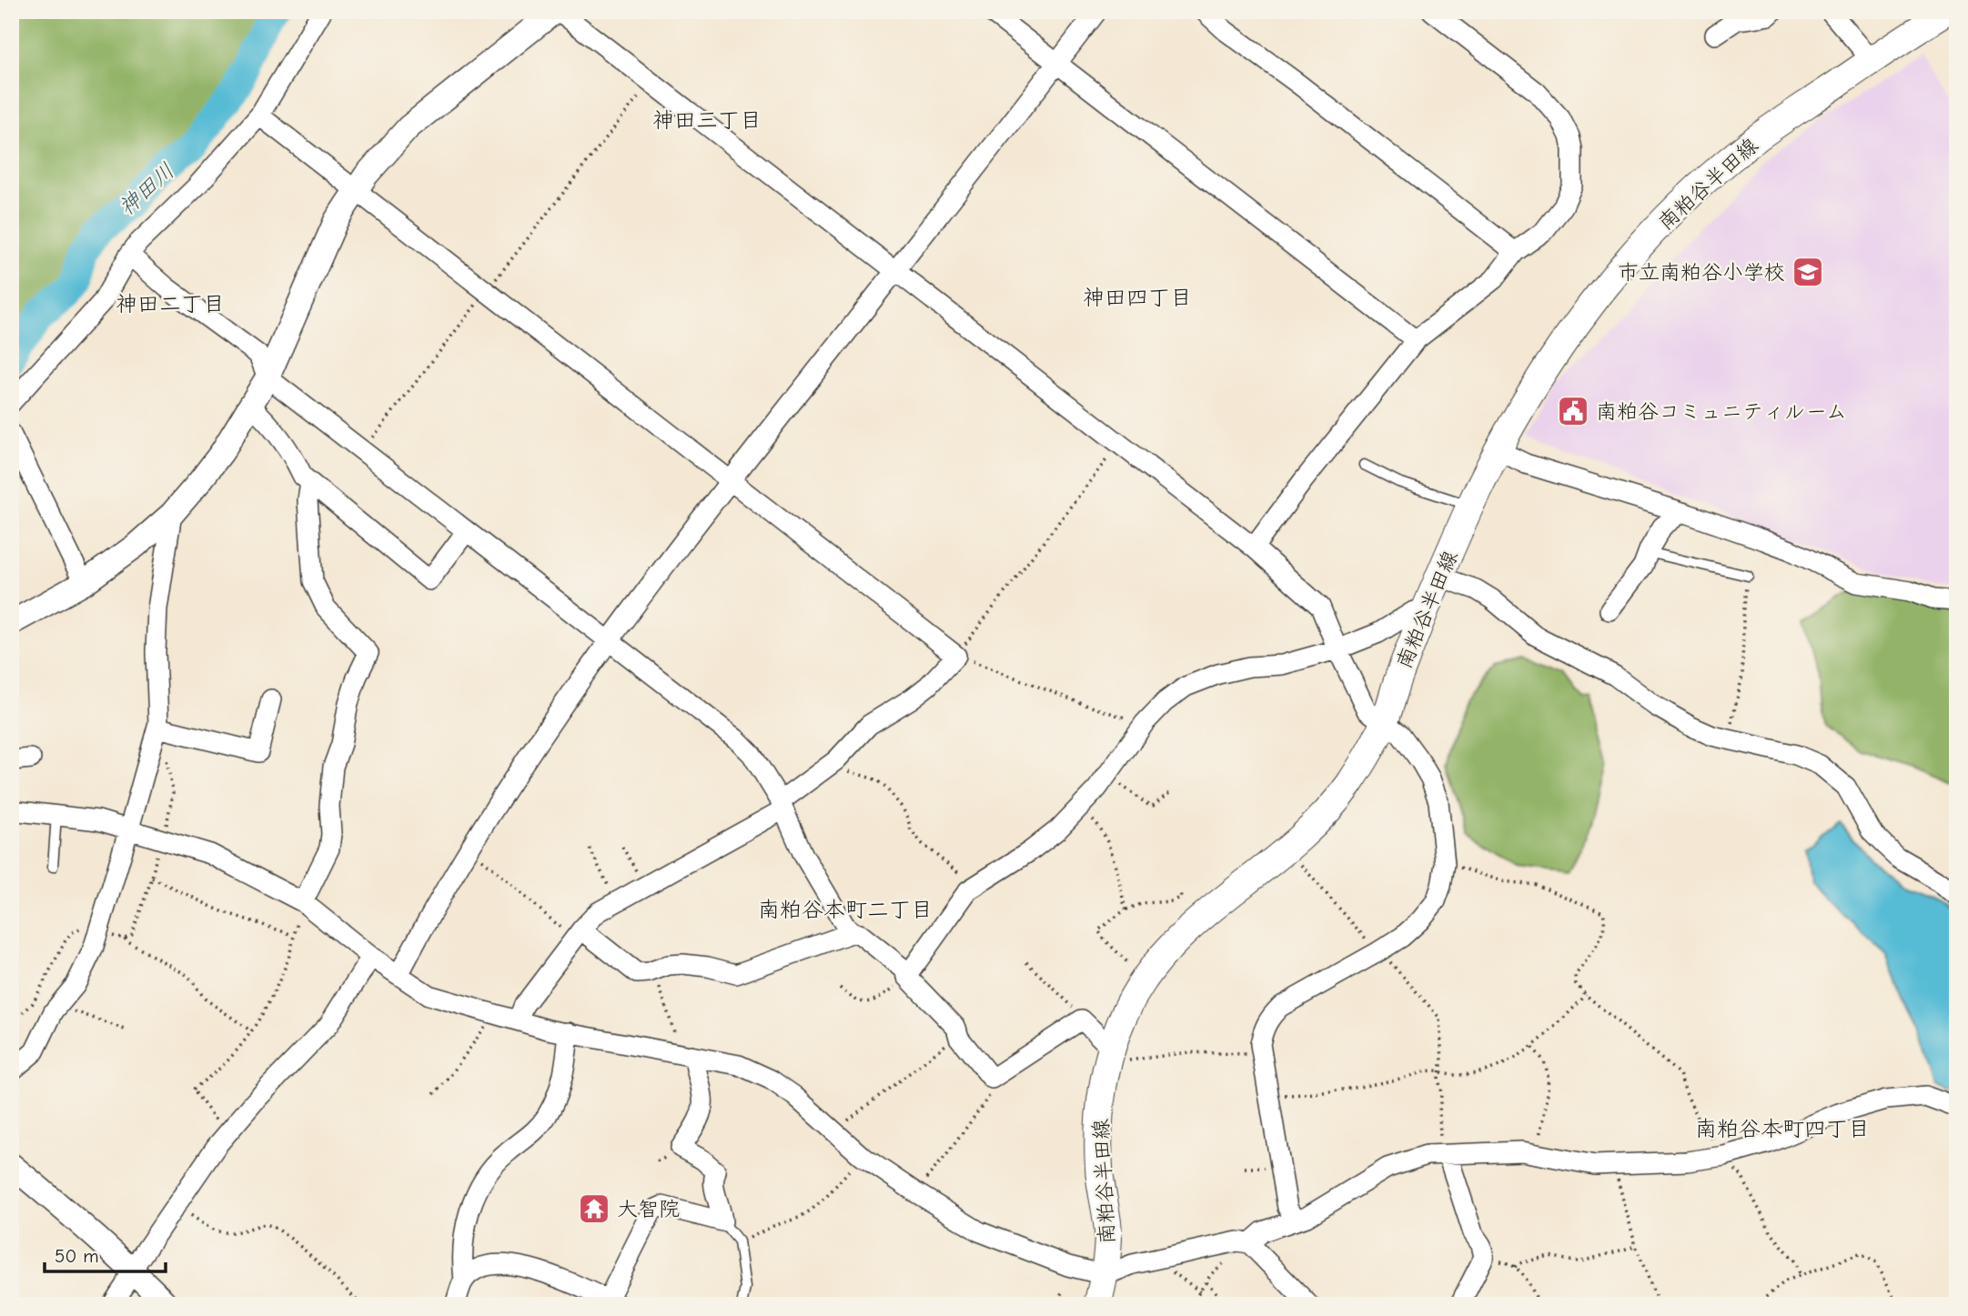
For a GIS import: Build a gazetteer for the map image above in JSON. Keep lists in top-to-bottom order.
{
  "streets": {
    "main road": ["南粕谷半田線"]
  },
  "districts": [
    "神田三丁目",
    "神田四丁目",
    "神田二丁目",
    "南粕谷本町二丁目",
    "南粕谷本町四丁目"
  ],
  "water": ["神田川"],
  "places": {
    "school or university": ["市立南粕谷小学校"],
    "public building": ["南粕谷コミュニティルーム"],
    "temple": ["大智院"]
  },
  "scale_bar": "50 m"
}
